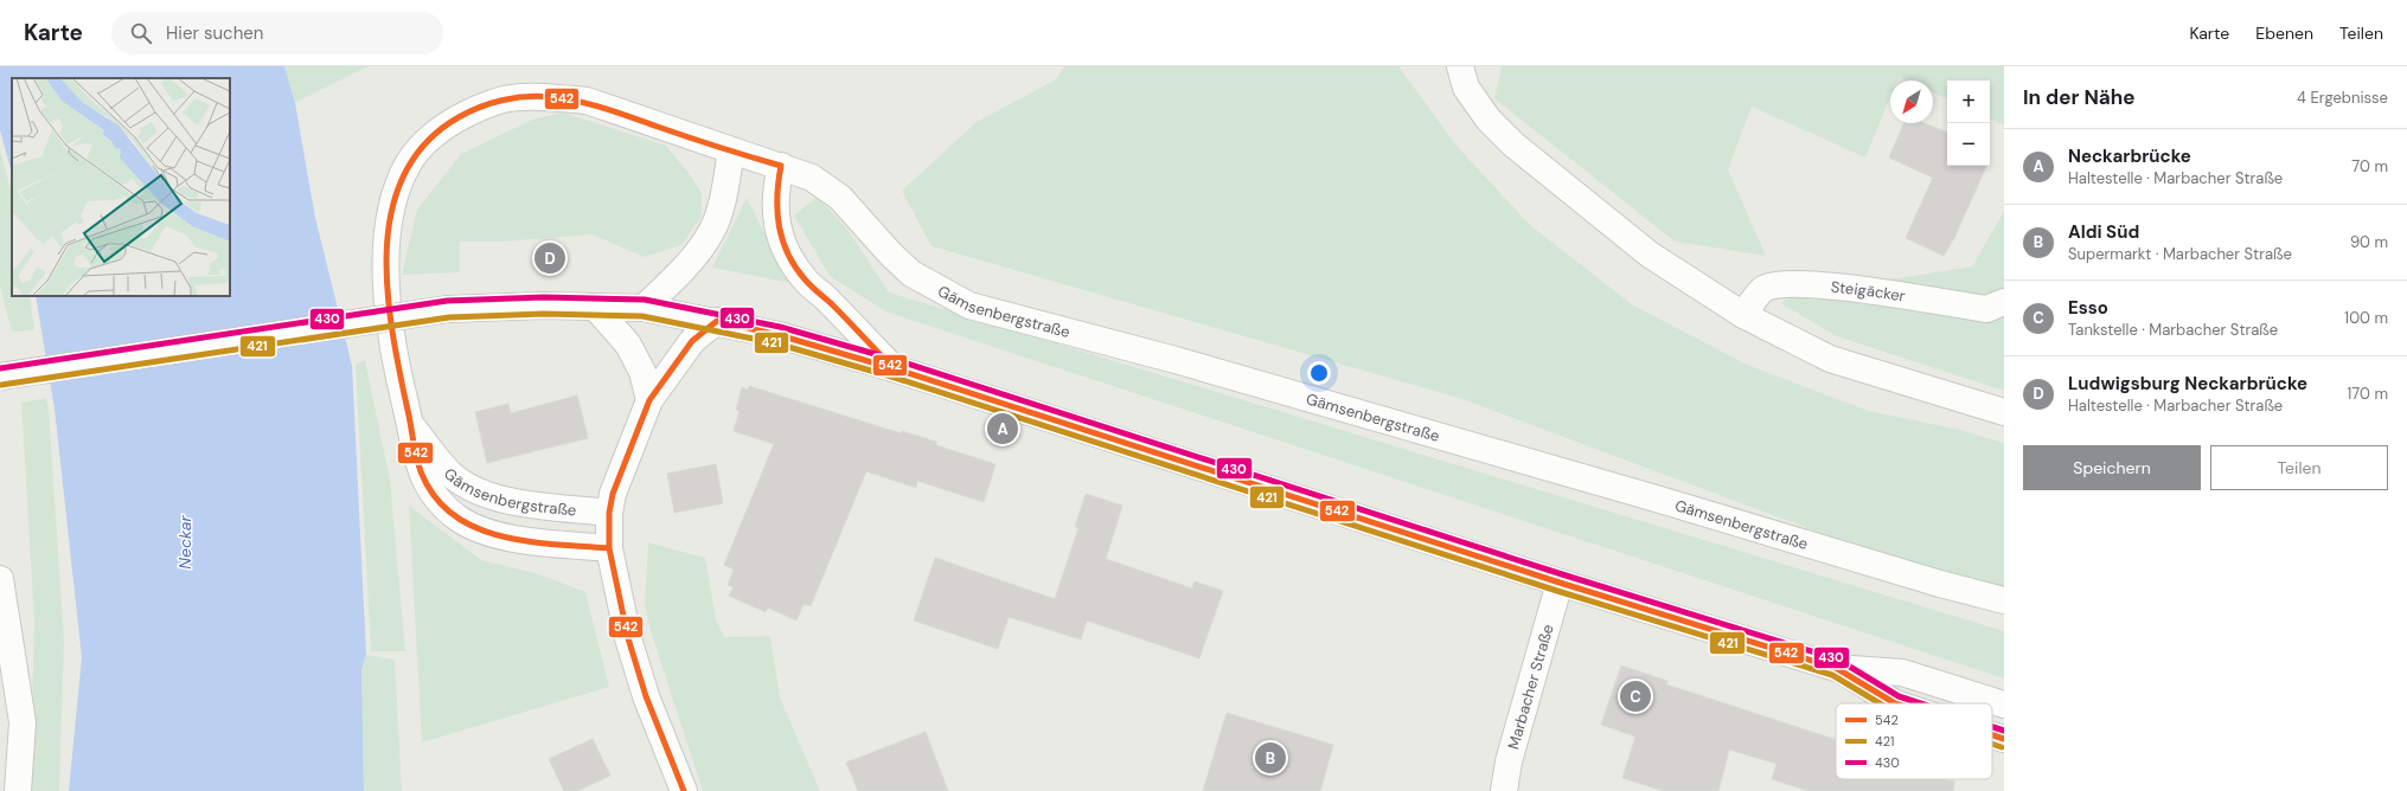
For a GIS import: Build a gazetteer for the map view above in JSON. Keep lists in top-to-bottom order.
{
  "streets": {
    "street": ["Steigäcker", "Gämsenbergstraße", "Marbacher Straße"]
  },
  "water": ["Neckar"],
  "lines": ["transit line 542", "transit line 430", "transit line 421"],
  "legend": ["542", "421", "430"],
  "north": "bottom left",
  "page": {
    "header": "Karte",
    "search": "Hier suchen",
    "nav": ["Karte", "Ebenen", "Teilen"],
    "heading": ["In der Nähe", "4 Ergebnisse"],
    "map_buttons": ["+", "−"],
    "list": [
      {
        "mark": "A",
        "name": "Neckarbrücke",
        "note": "Haltestelle · Marbacher Straße",
        "value": "70 m"
      },
      {
        "mark": "B",
        "name": "Aldi Süd",
        "note": "Supermarkt · Marbacher Straße",
        "value": "90 m"
      },
      {
        "mark": "C",
        "name": "Esso",
        "note": "Tankstelle · Marbacher Straße",
        "value": "100 m"
      },
      {
        "mark": "D",
        "name": "Ludwigsburg Neckarbrücke",
        "note": "Haltestelle · Marbacher Straße",
        "value": "170 m"
      }
    ],
    "pins": [
      "D",
      "A",
      "C",
      "B"
    ],
    "buttons": ["Speichern", "Teilen"]
  }
}
